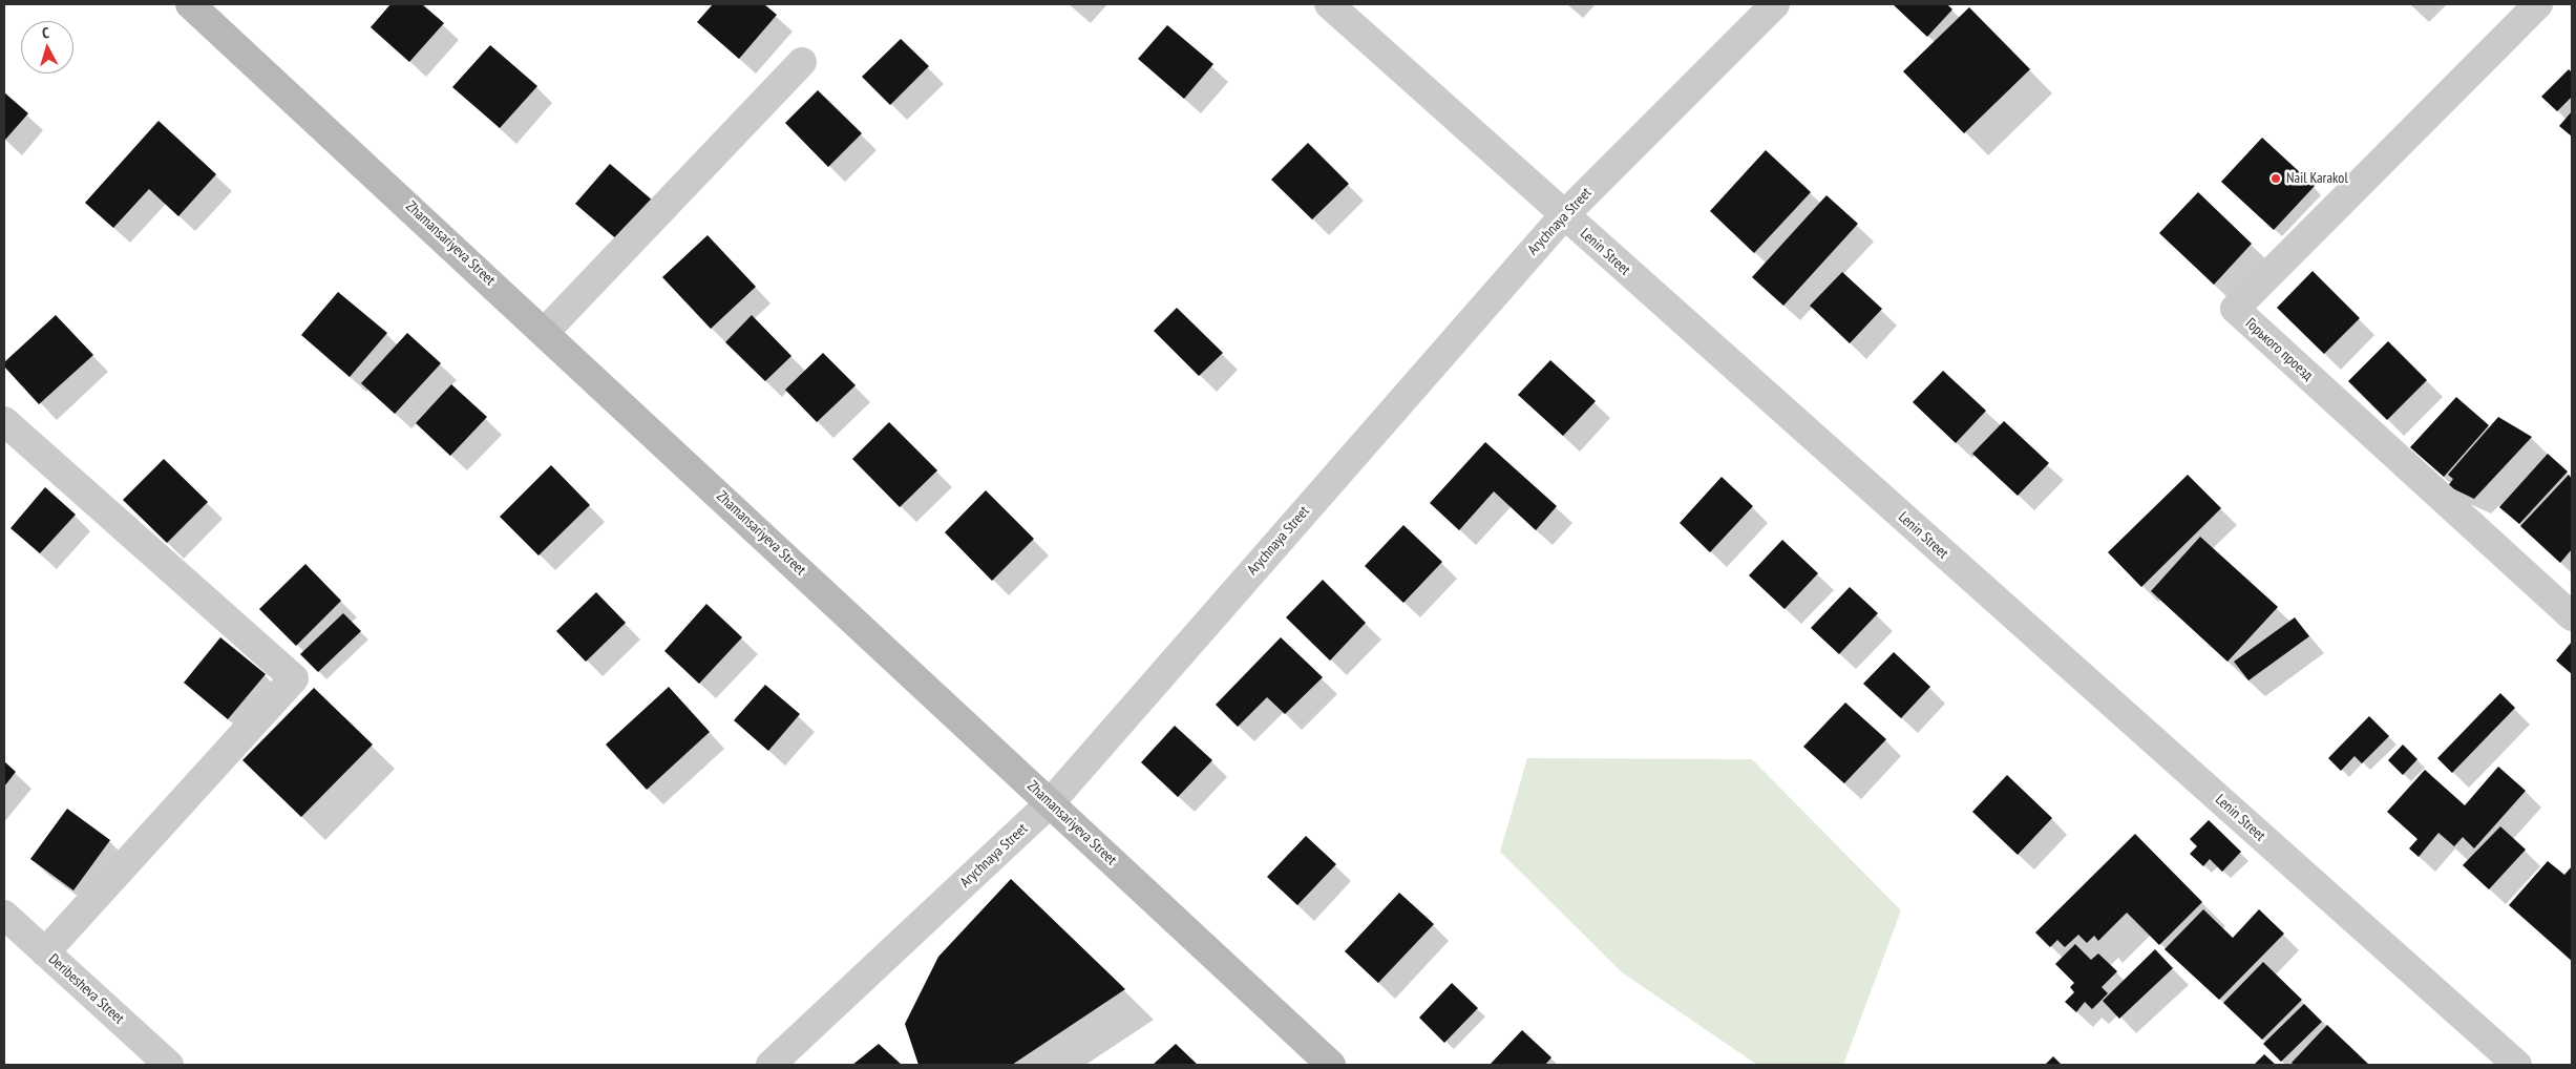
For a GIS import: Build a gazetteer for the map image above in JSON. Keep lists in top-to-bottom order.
{
  "streets": {
    "street": [
      "Arychnaya Street",
      "Zhamansariyeva Street",
      "Lenin Street",
      "Горького проезд",
      "Deribesheva Street"
    ]
  },
  "crossings": [
    ["Arychnaya Street", "Zhamansariyeva Street"],
    ["Arychnaya Street", "Lenin Street"]
  ],
  "places": ["Nail Karakol"],
  "north": "top"
}
